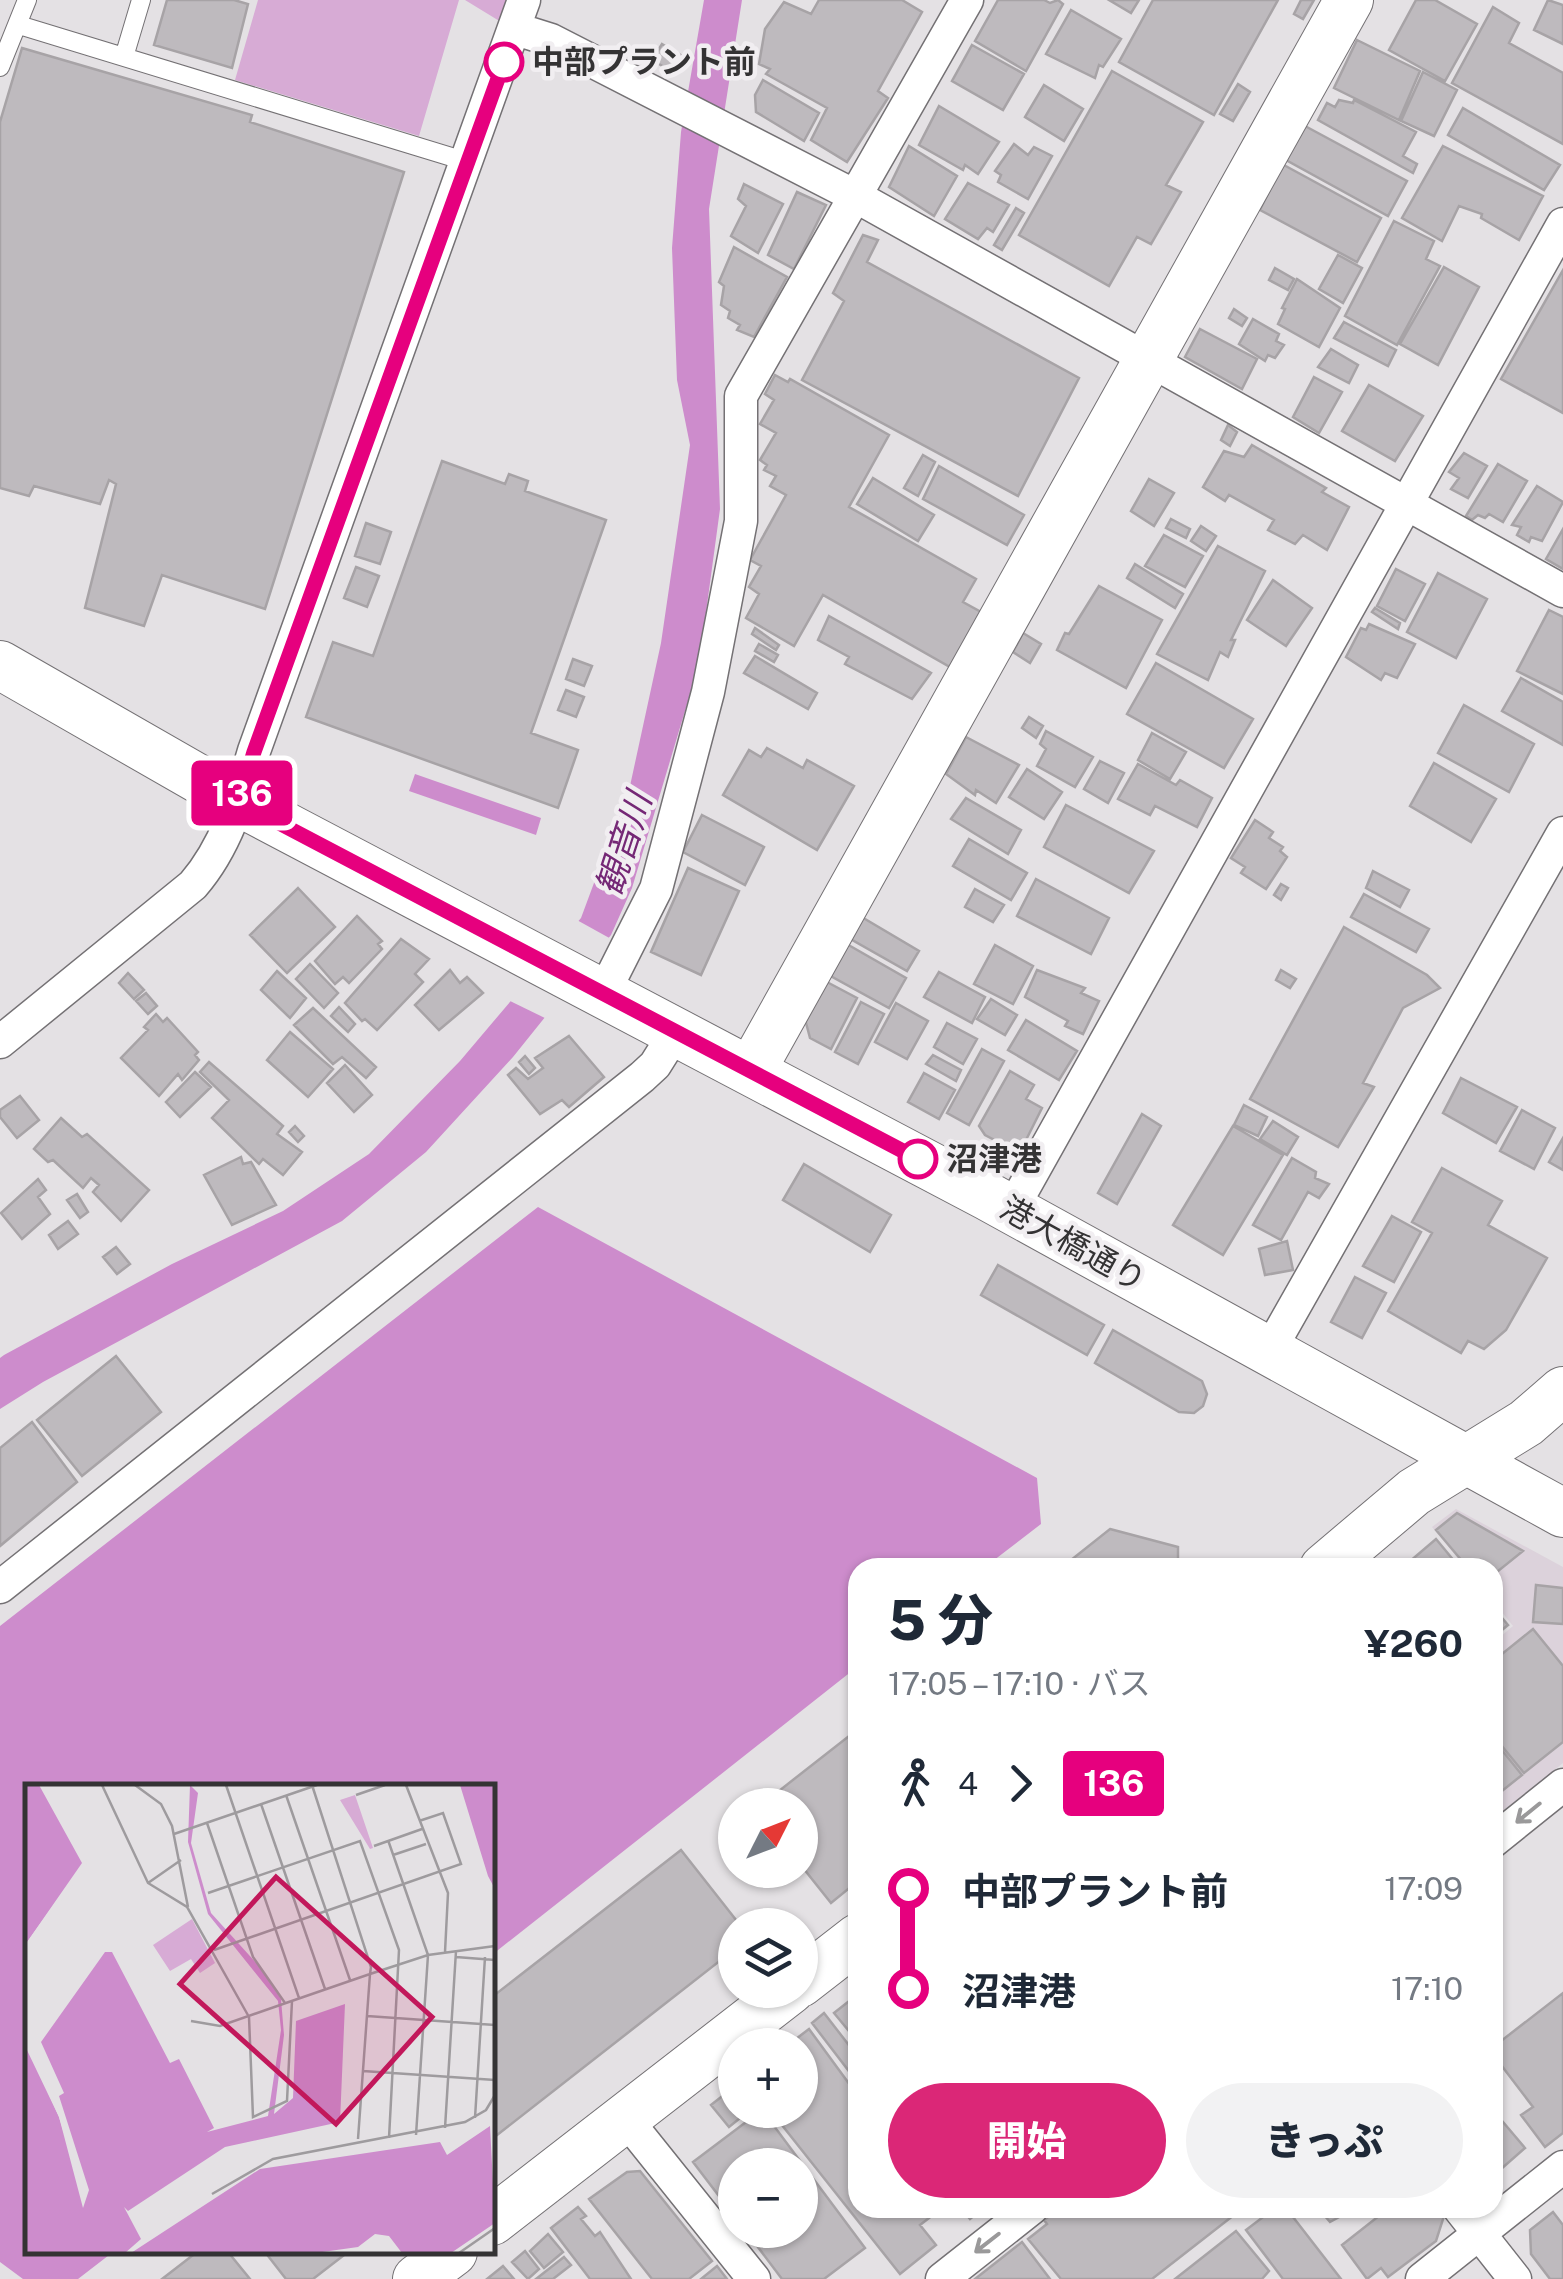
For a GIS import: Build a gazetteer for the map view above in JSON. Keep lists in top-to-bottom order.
{
  "streets": {
    "street": ["港大橋通り"]
  },
  "water": ["観音川"],
  "places": ["中部プラント前", "沼津港"],
  "lines": ["bus line 136"],
  "north": "top right",
  "page": {
    "on_map": "136",
    "heading": ["5 分", "17:05 – 17:10 · バス", "¥260"],
    "legs": ["4", "136"],
    "map_buttons": ["+", "−"],
    "list": [
      {
        "name": "中部プラント前",
        "value": "17:09"
      },
      {
        "name": "沼津港",
        "value": "17:10"
      }
    ],
    "buttons": ["開始", "きっぷ"]
  }
}
